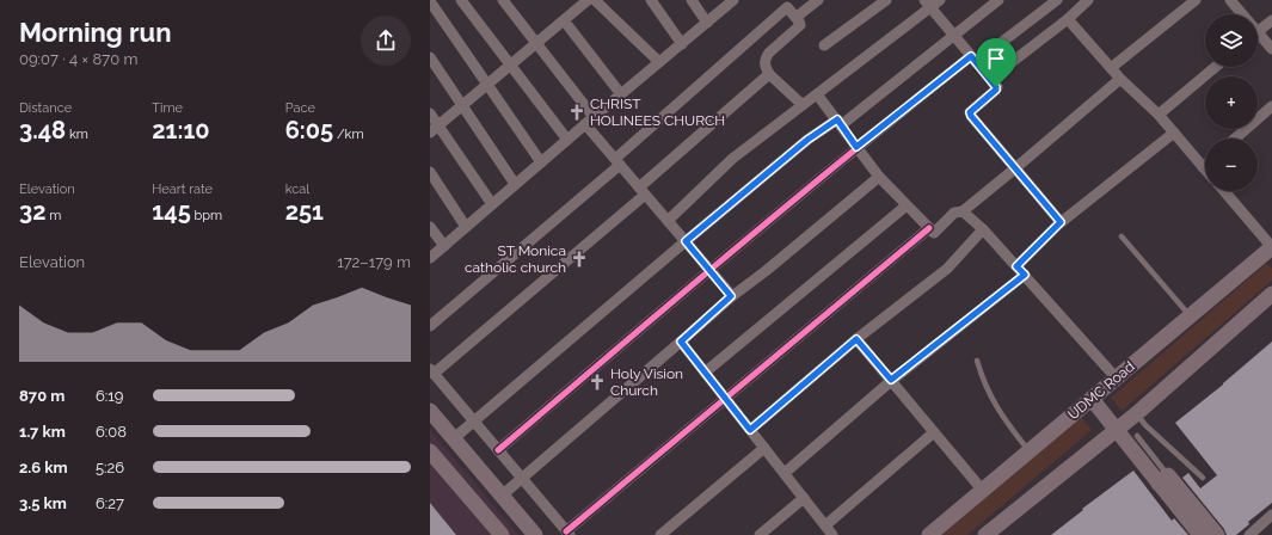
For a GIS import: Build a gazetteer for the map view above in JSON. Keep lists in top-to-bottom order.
{
  "streets": {
    "main road": ["UDMC Road"]
  },
  "places": {
    "church": ["CHRIST HOLINEES CHURCH", "ST Monica catholic church", "Holy Vision Church"]
  },
  "page": {
    "heading": ["Morning run", "09:07 · 4 × 870 m"],
    "map_buttons": ["+", "−"],
    "stats": [
      ["Distance", "3.48 km"],
      ["Time", "21:10"],
      ["Pace", "6:05 /km"],
      ["Elevation", "32 m"],
      ["Heart rate", "145 bpm"],
      ["kcal", "251"]
    ],
    "chart": ["Elevation", "172–179 m"],
    "list": [
      {
        "name": "870 m",
        "note": "6:19"
      },
      {
        "name": "1.7 km",
        "note": "6:08"
      },
      {
        "name": "2.6 km",
        "note": "5:26"
      },
      {
        "name": "3.5 km",
        "note": "6:27"
      }
    ]
  }
}
